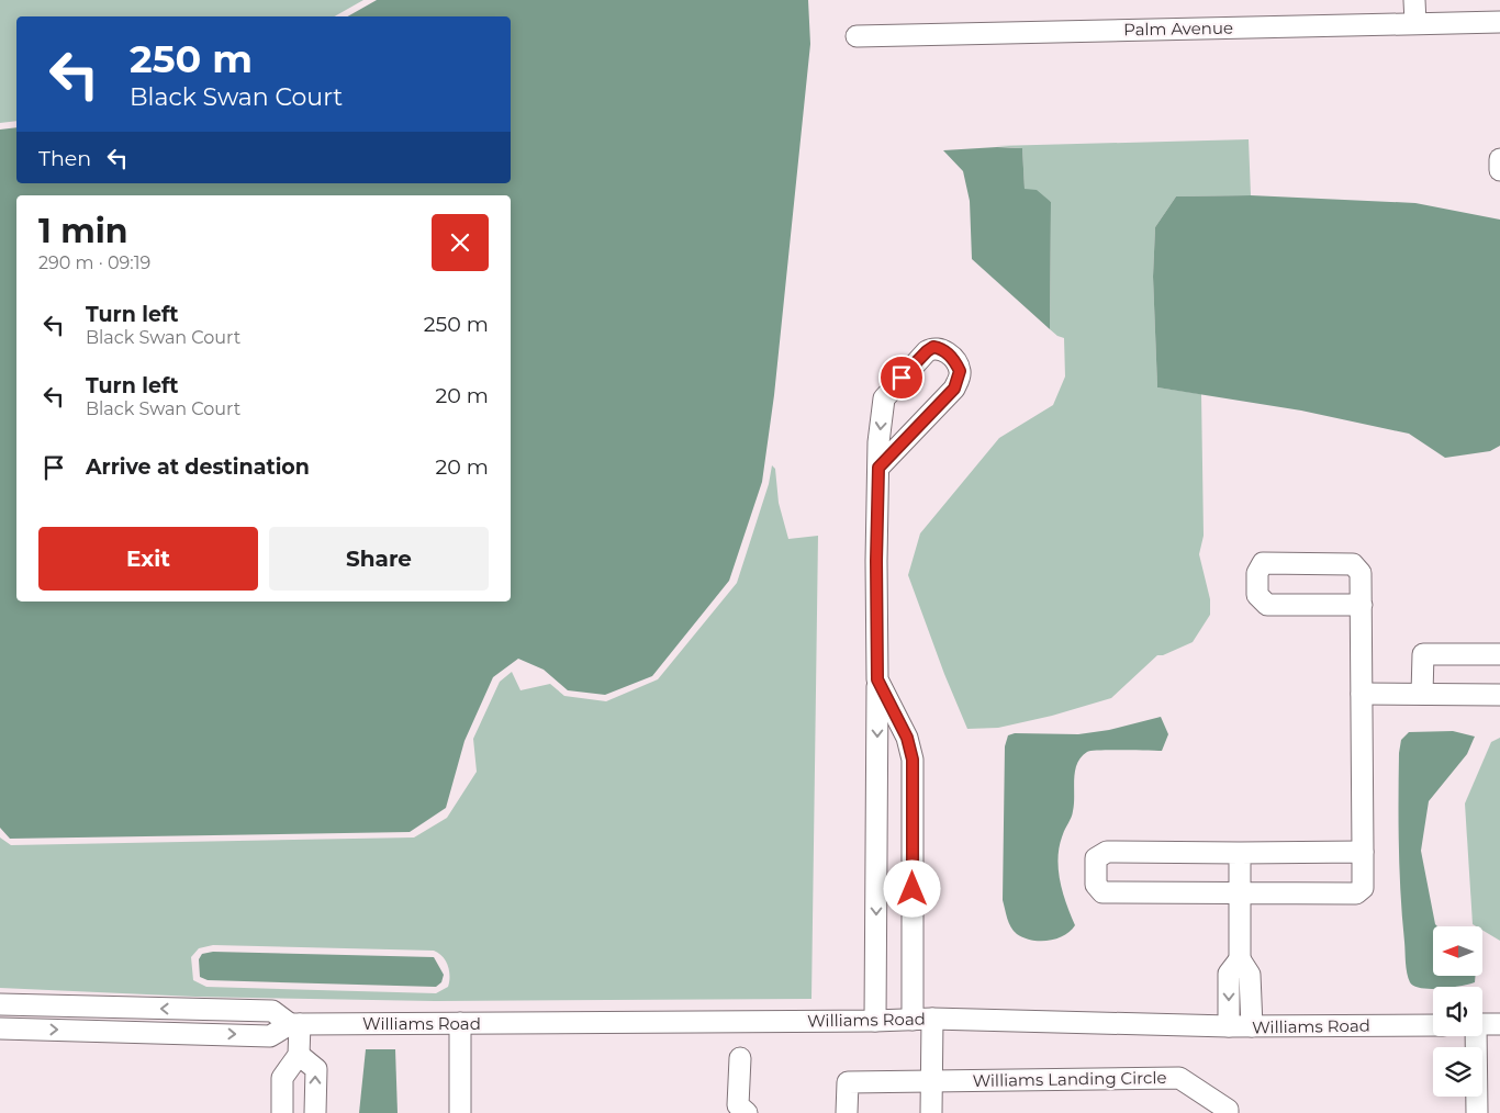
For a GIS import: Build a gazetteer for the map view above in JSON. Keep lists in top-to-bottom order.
{
  "streets": {
    "street": ["Palm Avenue", "Williams Road", "Williams Landing Circle"]
  },
  "north": "left",
  "page": {
    "turn": ["250 m", "Black Swan Court"],
    "then": "Then",
    "heading": ["1 min", "290 m · 09:19"],
    "list": [
      {
        "name": "Turn left",
        "note": "Black Swan Court",
        "value": "250 m"
      },
      {
        "name": "Turn left",
        "note": "Black Swan Court",
        "value": "20 m"
      },
      {
        "name": "Arrive at destination",
        "value": "20 m"
      }
    ],
    "buttons": ["Exit", "Share"]
  }
}
